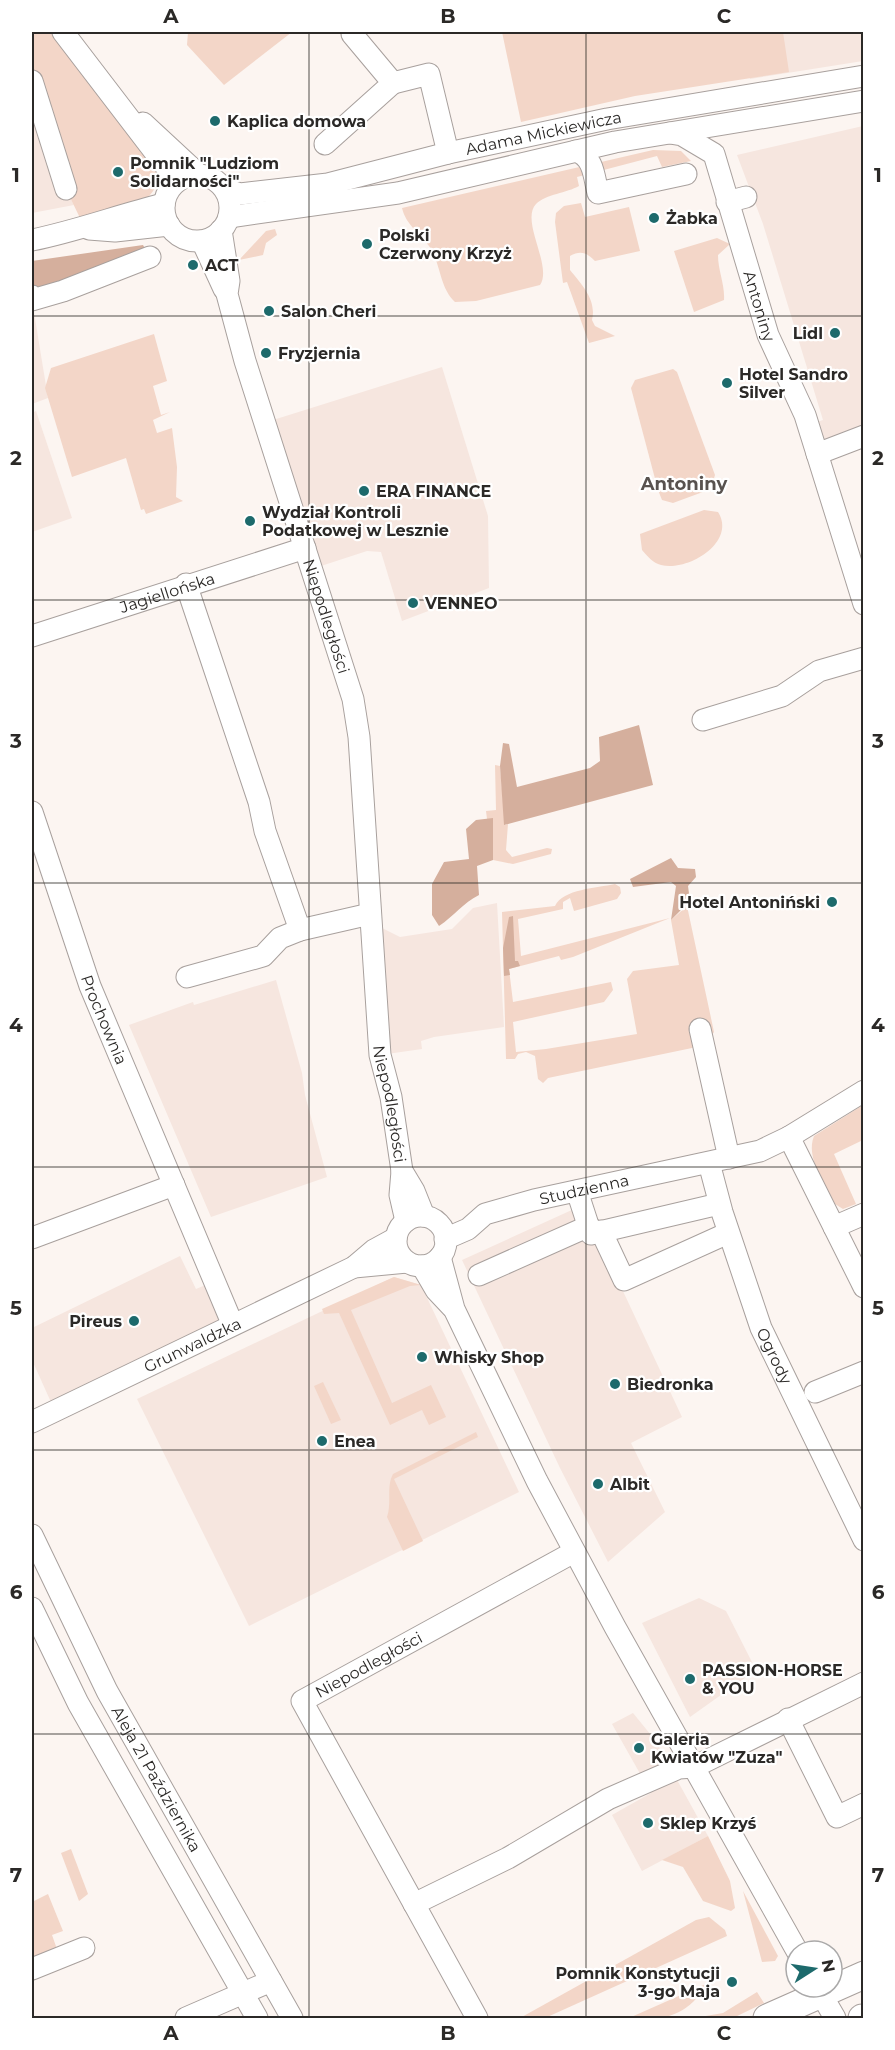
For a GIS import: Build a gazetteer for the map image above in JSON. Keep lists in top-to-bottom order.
{
  "streets": {
    "street": [
      "Adama Mickiewicza",
      "Antoniny",
      "Jagiellońska",
      "Niepodległości",
      "Prochownia",
      "Studzienna",
      "Grunwaldzka",
      "Ogrody",
      "Aleja 21 Października"
    ]
  },
  "crossings": [
    ["Adama Mickiewicza", "Niepodległości"],
    ["Jagiellońska", "Niepodległości"],
    ["Niepodległości", "Studzienna"],
    ["Niepodległości", "Grunwaldzka"],
    ["Prochownia", "Grunwaldzka"],
    ["Studzienna", "Grunwaldzka"],
    ["Studzienna", "Ogrody"]
  ],
  "districts": ["Antoniny"],
  "places": [
    "Kaplica domowa",
    "Pomnik \"Ludziom Solidarności\"",
    "Żabka",
    "Polski Czerwony Krzyż",
    "ACT",
    "Salon Cheri",
    "Lidl",
    "Fryzjernia",
    "Hotel Sandro Silver",
    "ERA FINANCE",
    "Wydział Kontroli Podatkowej w Lesznie",
    "VENNEO",
    "Hotel Antoniński",
    "Pireus",
    "Whisky Shop",
    "Biedronka",
    "Enea",
    "Albit",
    "PASSION-HORSE & YOU",
    "Galeria Kwiatów \"Zuza\"",
    "Sklep Krzyś",
    "Pomnik Konstytucji 3-go Maja"
  ],
  "north": "right",
  "grid": {
    "columns": ["A", "B", "C"],
    "rows": [
      "1",
      "2",
      "3",
      "4",
      "5",
      "6",
      "7"
    ]
  }
}
